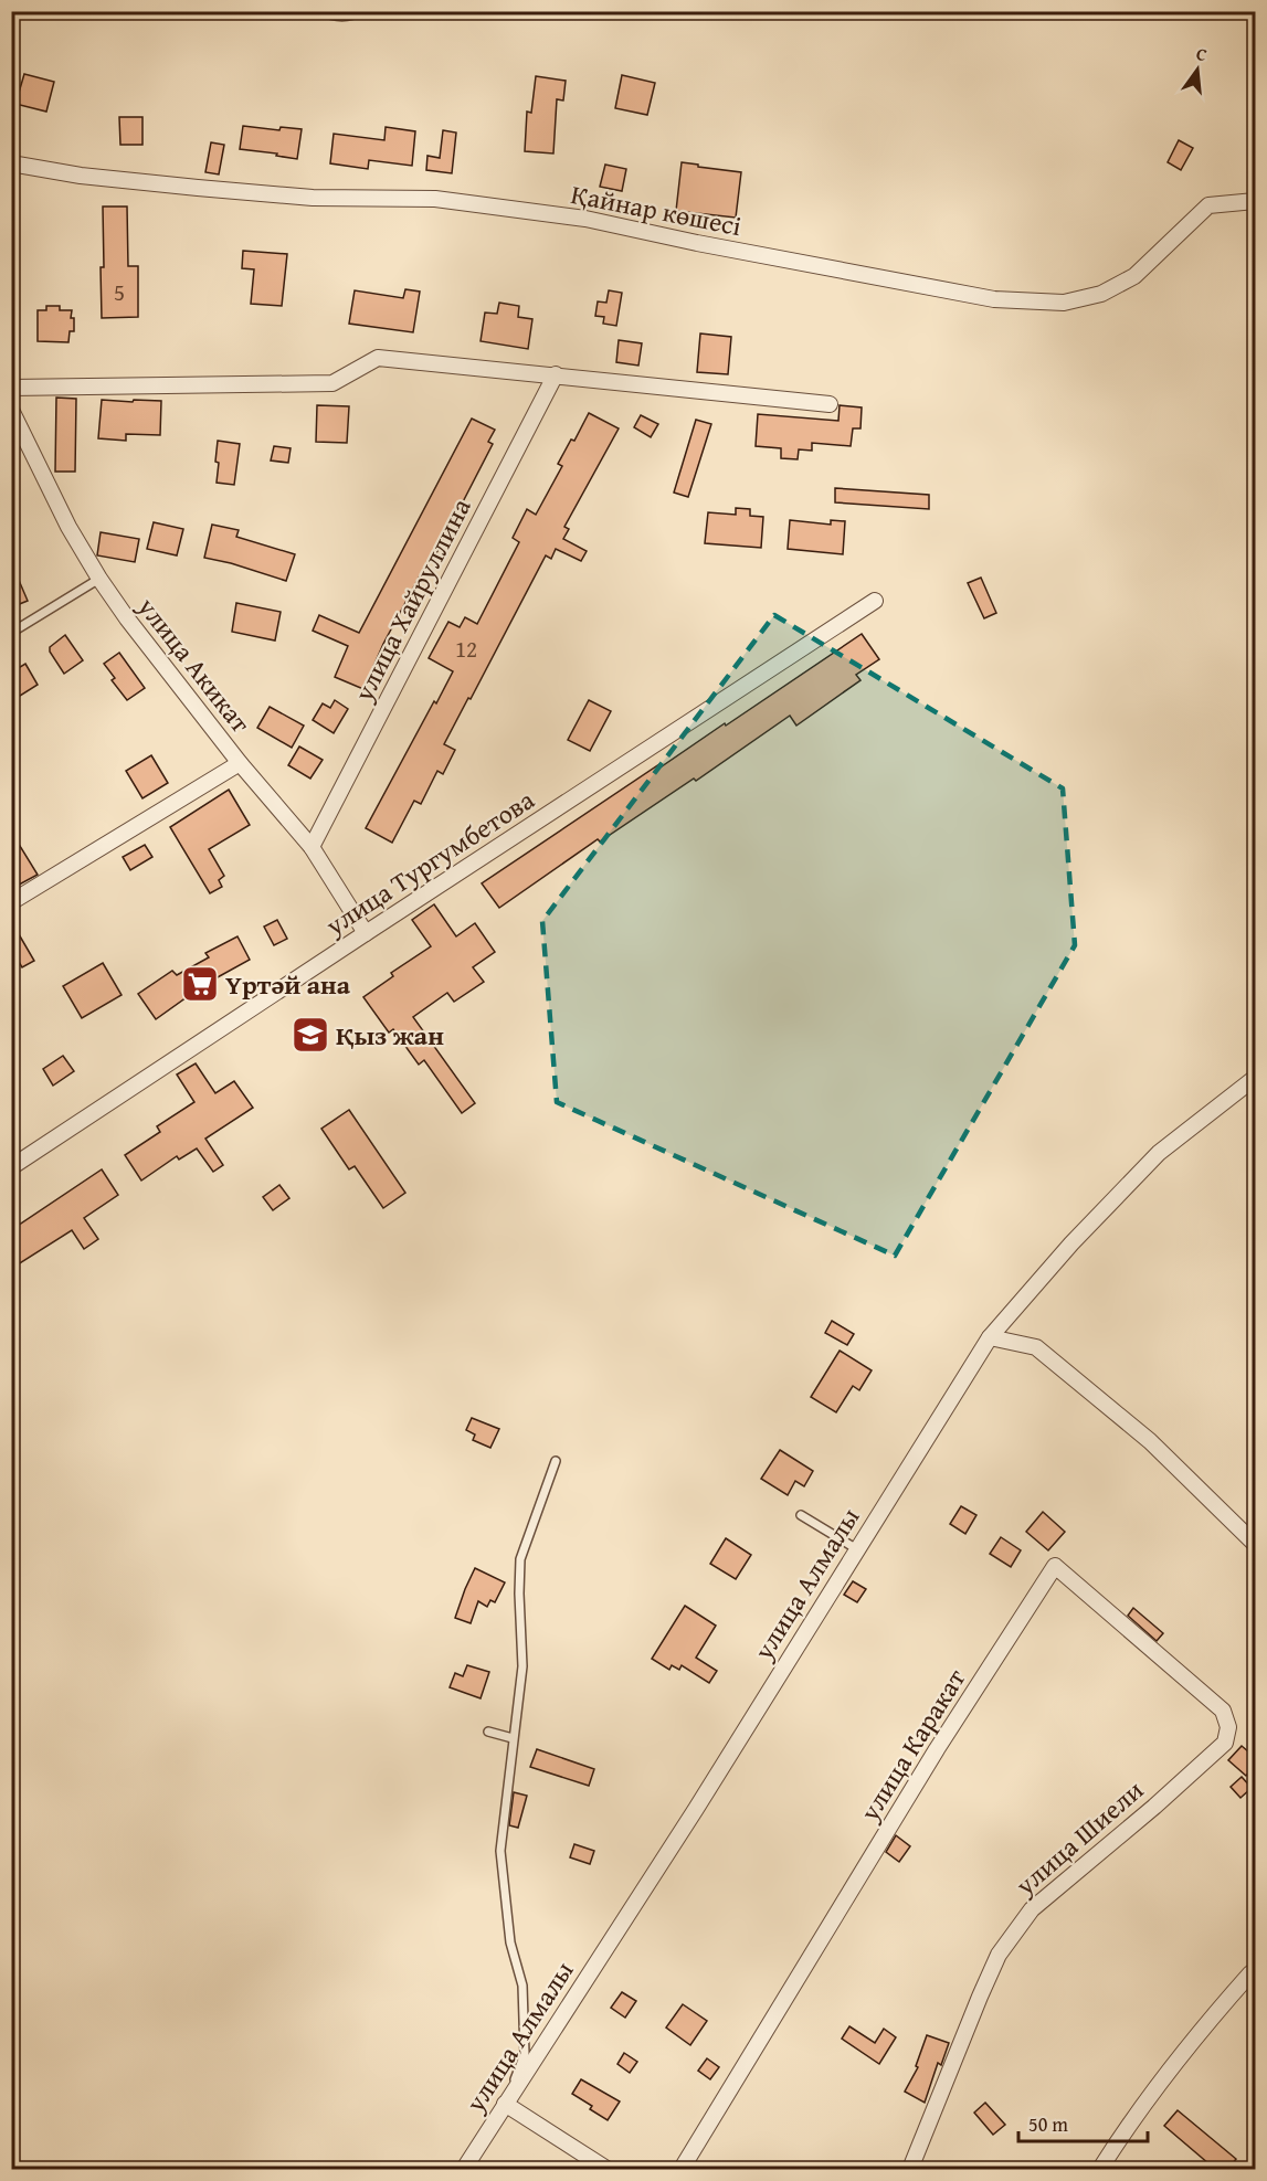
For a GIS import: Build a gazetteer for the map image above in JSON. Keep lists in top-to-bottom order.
{
  "streets": {
    "street": [
      "Қайнар көшесі",
      "улица Хайруллина",
      "улица Акикат",
      "улица Тургумбетова",
      "улица Алмалы",
      "улица Каракат",
      "улица Шиели"
    ]
  },
  "crossings": [
    ["улица Хайруллина", "улица Акикат"],
    ["улица Акикат", "улица Тургумбетова"],
    ["улица Каракат", "улица Шиели"]
  ],
  "places": {
    "supermarket": ["Үртәй ана"],
    "school or university": ["Қыз жан"]
  },
  "house_numbers": ["5", "12"],
  "scale_bar": "50 m",
  "north": "top"
}
